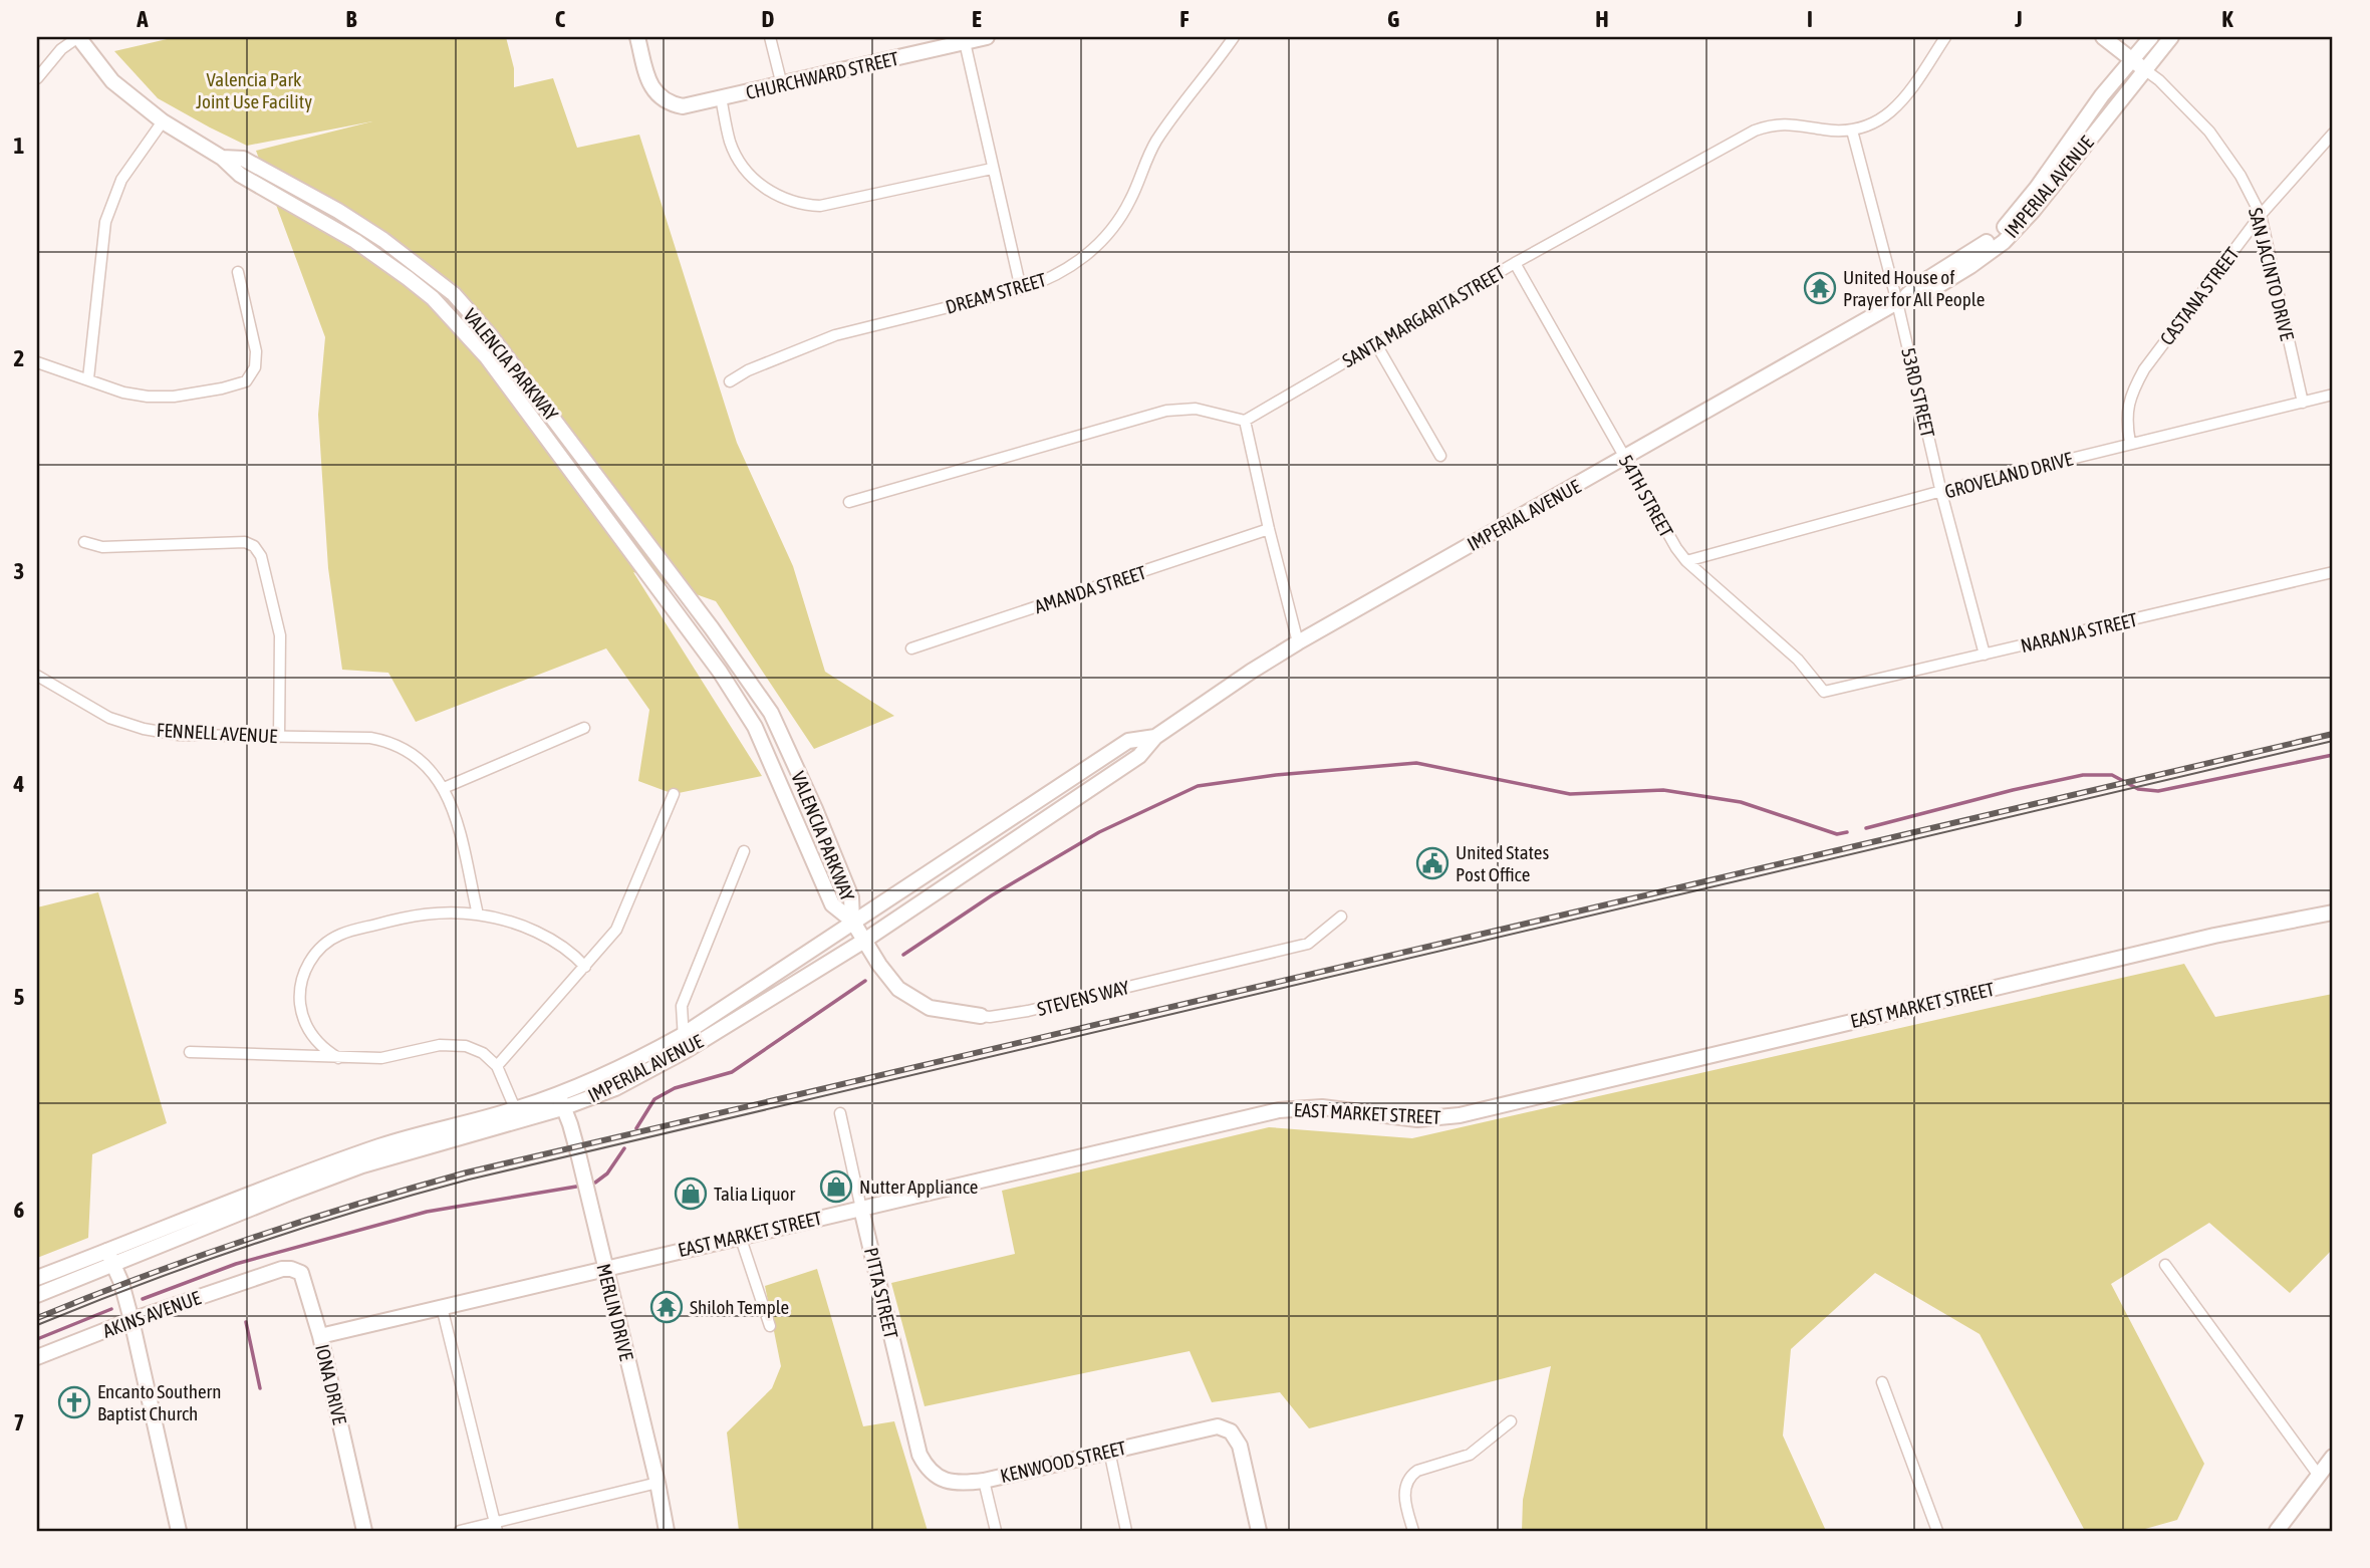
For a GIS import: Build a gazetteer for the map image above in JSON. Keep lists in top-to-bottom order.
{
  "streets": {
    "main road": [
      "CHURCHWARD STREET",
      "IMPERIAL AVENUE",
      "SAN JACINTO DRIVE",
      "VALENCIA PARKWAY",
      "STEVENS WAY",
      "EAST MARKET STREET",
      "PITTA STREET",
      "MERLIN DRIVE",
      "AKINS AVENUE",
      "IONA DRIVE",
      "KENWOOD STREET"
    ],
    "street": [
      "DREAM STREET",
      "CASTANA STREET",
      "SANTA MARGARITA STREET",
      "53RD STREET",
      "GROVELAND DRIVE",
      "54TH STREET",
      "AMANDA STREET",
      "NARANJA STREET",
      "FENNELL AVENUE"
    ]
  },
  "crossings": [
    ["IMPERIAL AVENUE", "SAN JACINTO DRIVE"],
    ["IMPERIAL AVENUE", "VALENCIA PARKWAY"],
    ["IMPERIAL AVENUE", "53RD STREET"],
    ["IMPERIAL AVENUE", "54TH STREET"],
    ["IMPERIAL AVENUE", "STEVENS WAY"],
    ["IMPERIAL AVENUE", "MERLIN DRIVE"],
    ["SAN JACINTO DRIVE", "CASTANA STREET"],
    ["SAN JACINTO DRIVE", "GROVELAND DRIVE"],
    ["CASTANA STREET", "GROVELAND DRIVE"],
    ["SANTA MARGARITA STREET", "53RD STREET"],
    ["SANTA MARGARITA STREET", "54TH STREET"],
    ["VALENCIA PARKWAY", "STEVENS WAY"],
    ["53RD STREET", "GROVELAND DRIVE"],
    ["53RD STREET", "NARANJA STREET"],
    ["GROVELAND DRIVE", "54TH STREET"],
    ["54TH STREET", "NARANJA STREET"],
    ["EAST MARKET STREET", "PITTA STREET"],
    ["EAST MARKET STREET", "MERLIN DRIVE"],
    ["EAST MARKET STREET", "IONA DRIVE"],
    ["PITTA STREET", "KENWOOD STREET"],
    ["AKINS AVENUE", "IONA DRIVE"]
  ],
  "parks": ["Valencia Park Joint Use Facility"],
  "places": {
    "temple": ["United House of Prayer for All People", "Shiloh Temple"],
    "public building": ["United States Post Office"],
    "shop": ["Nutter Appliance", "Talia Liquor"],
    "church": ["Encanto Southern Baptist Church"]
  },
  "grid": {
    "columns": [
      "A",
      "B",
      "C",
      "D",
      "E",
      "F",
      "G",
      "H",
      "I",
      "J",
      "K"
    ],
    "rows": [
      "1",
      "2",
      "3",
      "4",
      "5",
      "6",
      "7"
    ]
  }
}
